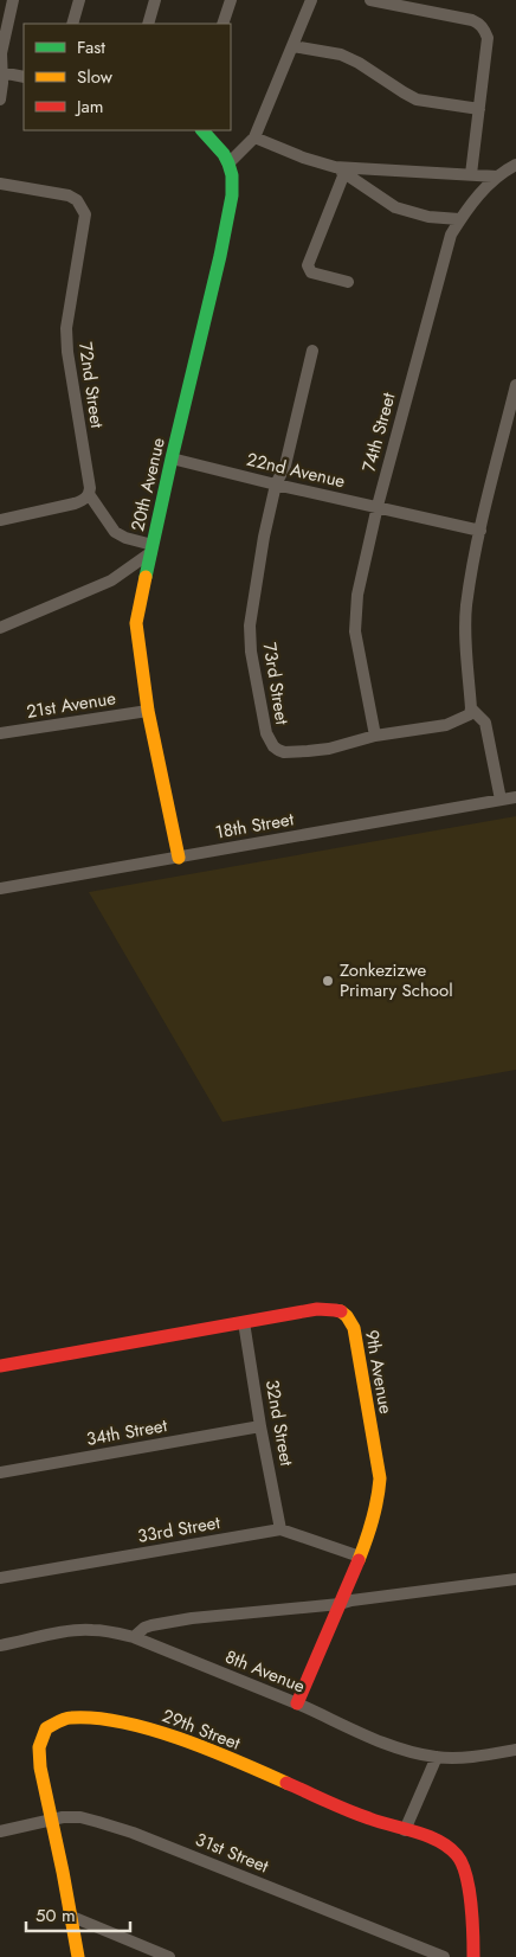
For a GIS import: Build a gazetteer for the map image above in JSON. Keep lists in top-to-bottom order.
{
  "streets": {
    "street": [
      "72nd Street",
      "74th Street",
      "22nd Avenue",
      "20th Avenue",
      "73rd Street",
      "21st Avenue",
      "18th Street",
      "9th Avenue",
      "32nd Street",
      "34th Street",
      "33rd Street",
      "8th Avenue",
      "29th Street",
      "31st Street"
    ]
  },
  "crossings": [
    ["74th Street", "22nd Avenue"],
    ["74th Street", "73rd Street"],
    ["22nd Avenue", "20th Avenue"],
    ["22nd Avenue", "73rd Street"],
    ["20th Avenue", "21st Avenue"],
    ["20th Avenue", "18th Street"],
    ["9th Avenue", "32nd Street"],
    ["9th Avenue", "33rd Street"],
    ["9th Avenue", "8th Avenue"],
    ["32nd Street", "34th Street"],
    ["32nd Street", "33rd Street"],
    ["29th Street", "31st Street"]
  ],
  "places": ["Zonkezizwe Primary School"],
  "legend": ["Fast", "Slow", "Jam"],
  "scale_bar": "50 m"
}
